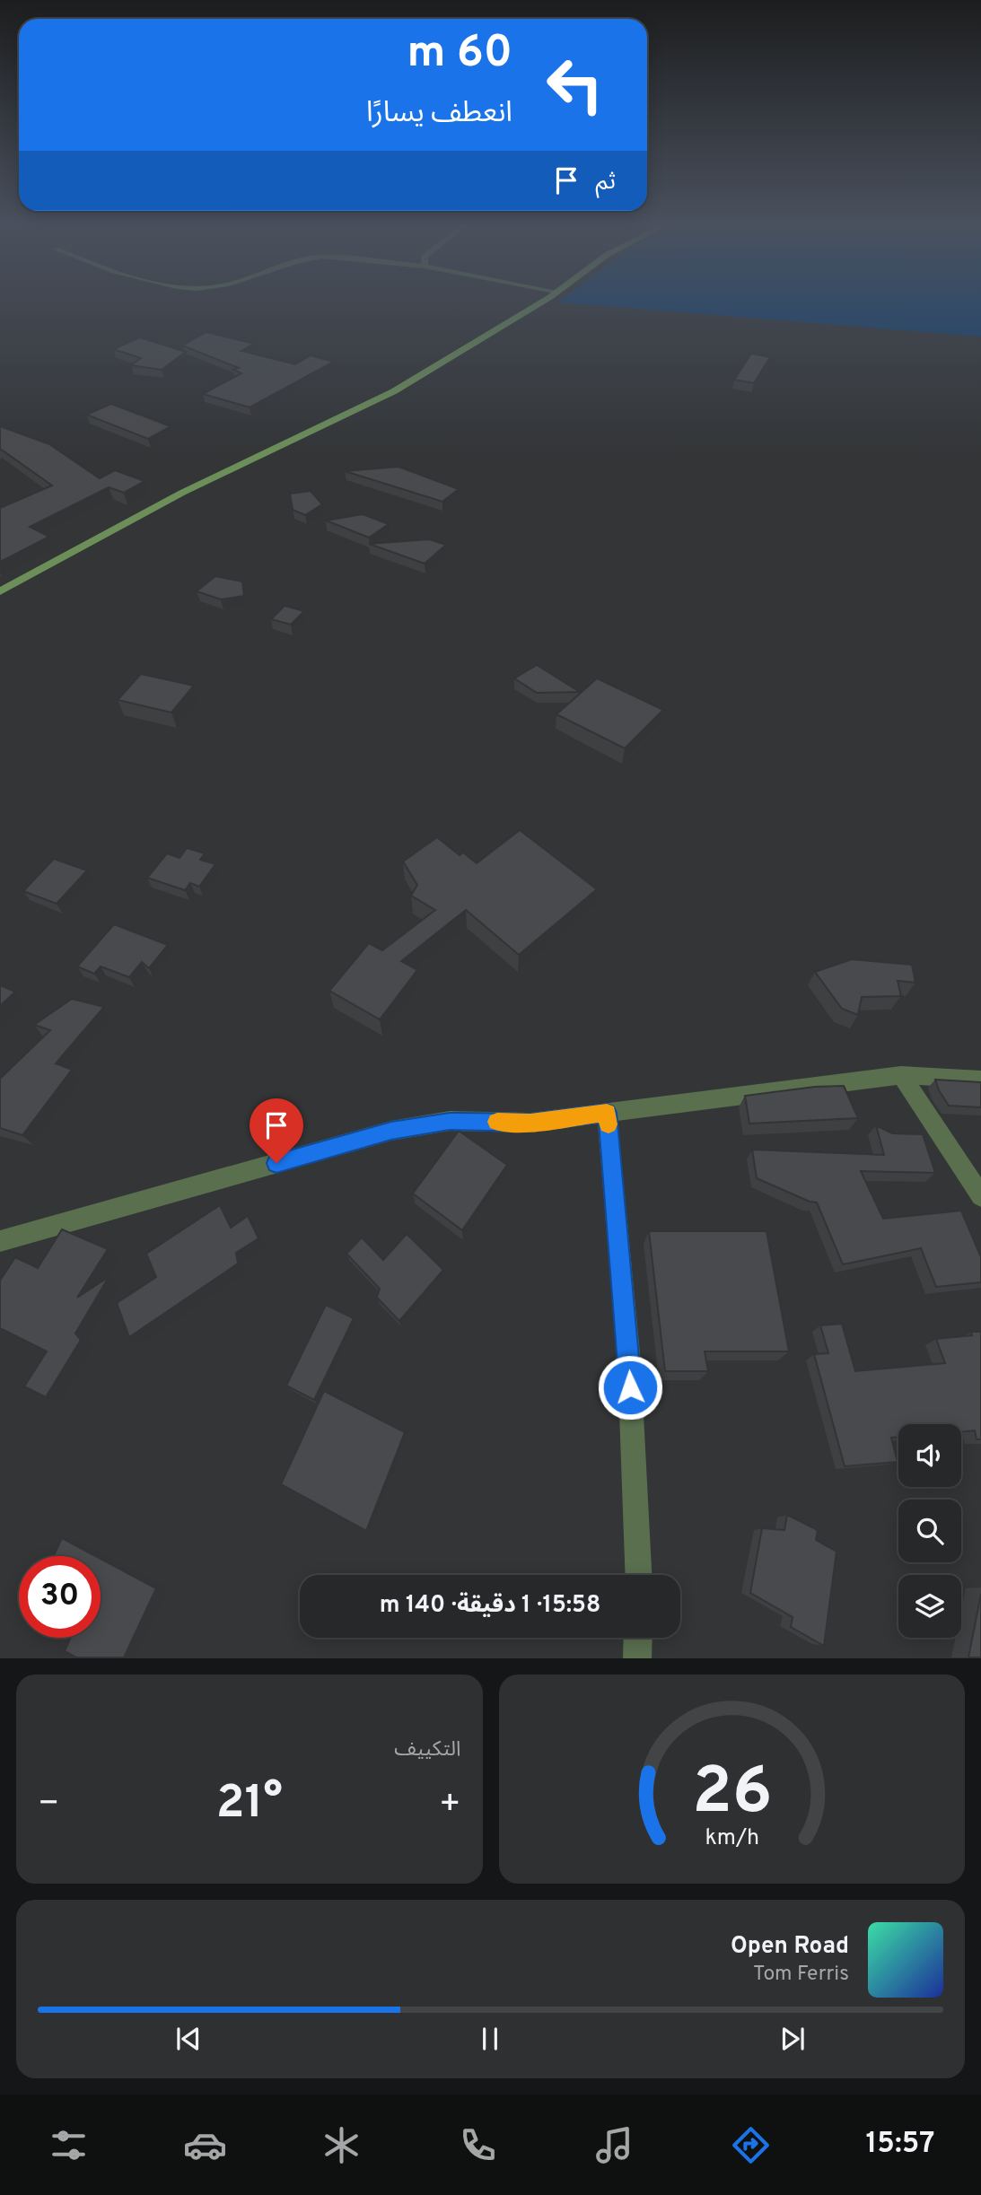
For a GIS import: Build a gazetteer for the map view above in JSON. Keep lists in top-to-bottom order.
{
  "page": {
    "turn": ["60 m", "انعطف يسارًا"],
    "then": "ثم",
    "limit": "30",
    "trip": "15:58 · 1 دقيقة · 140 m",
    "tile": "التكييف",
    "heat": ["−", "21°", "+"],
    "song": ["Open Road", "Tom Ferris"],
    "tabs": "15:57",
    "gauge": ["26", "km/h"]
  }
}
